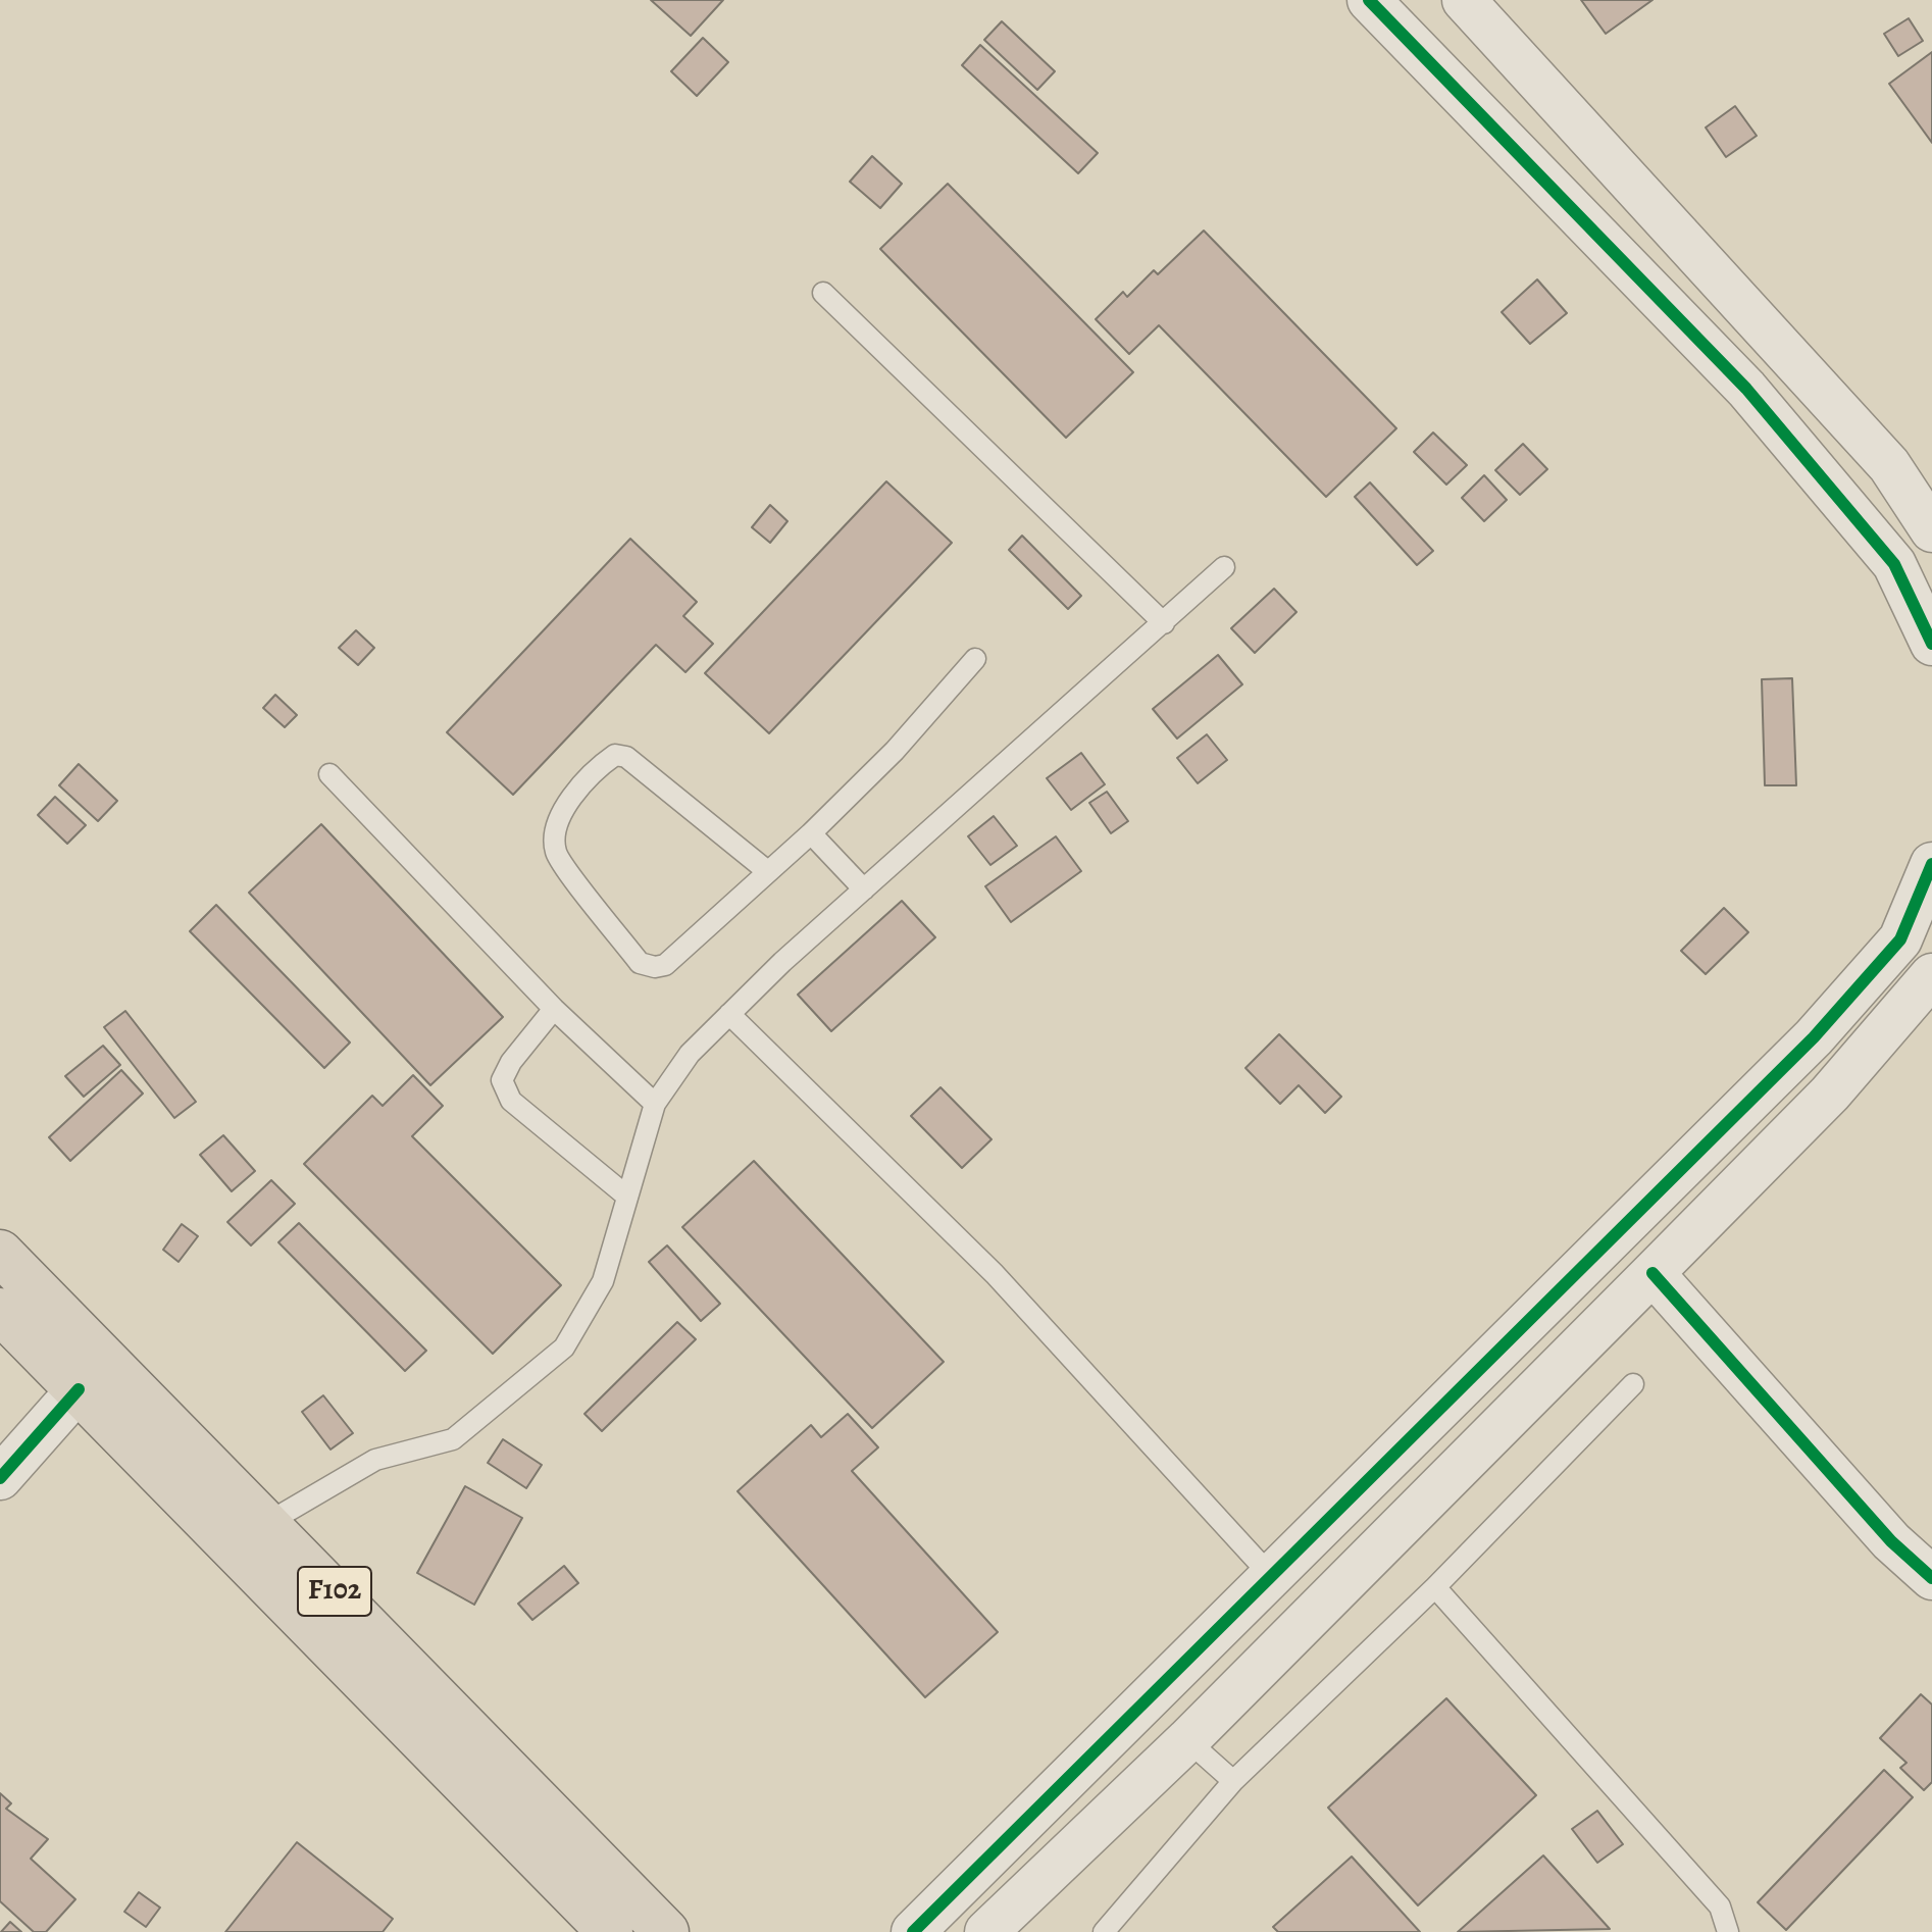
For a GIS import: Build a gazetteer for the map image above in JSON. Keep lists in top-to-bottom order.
{
  "streets": {
    "highway": ["F102"]
  }
}
